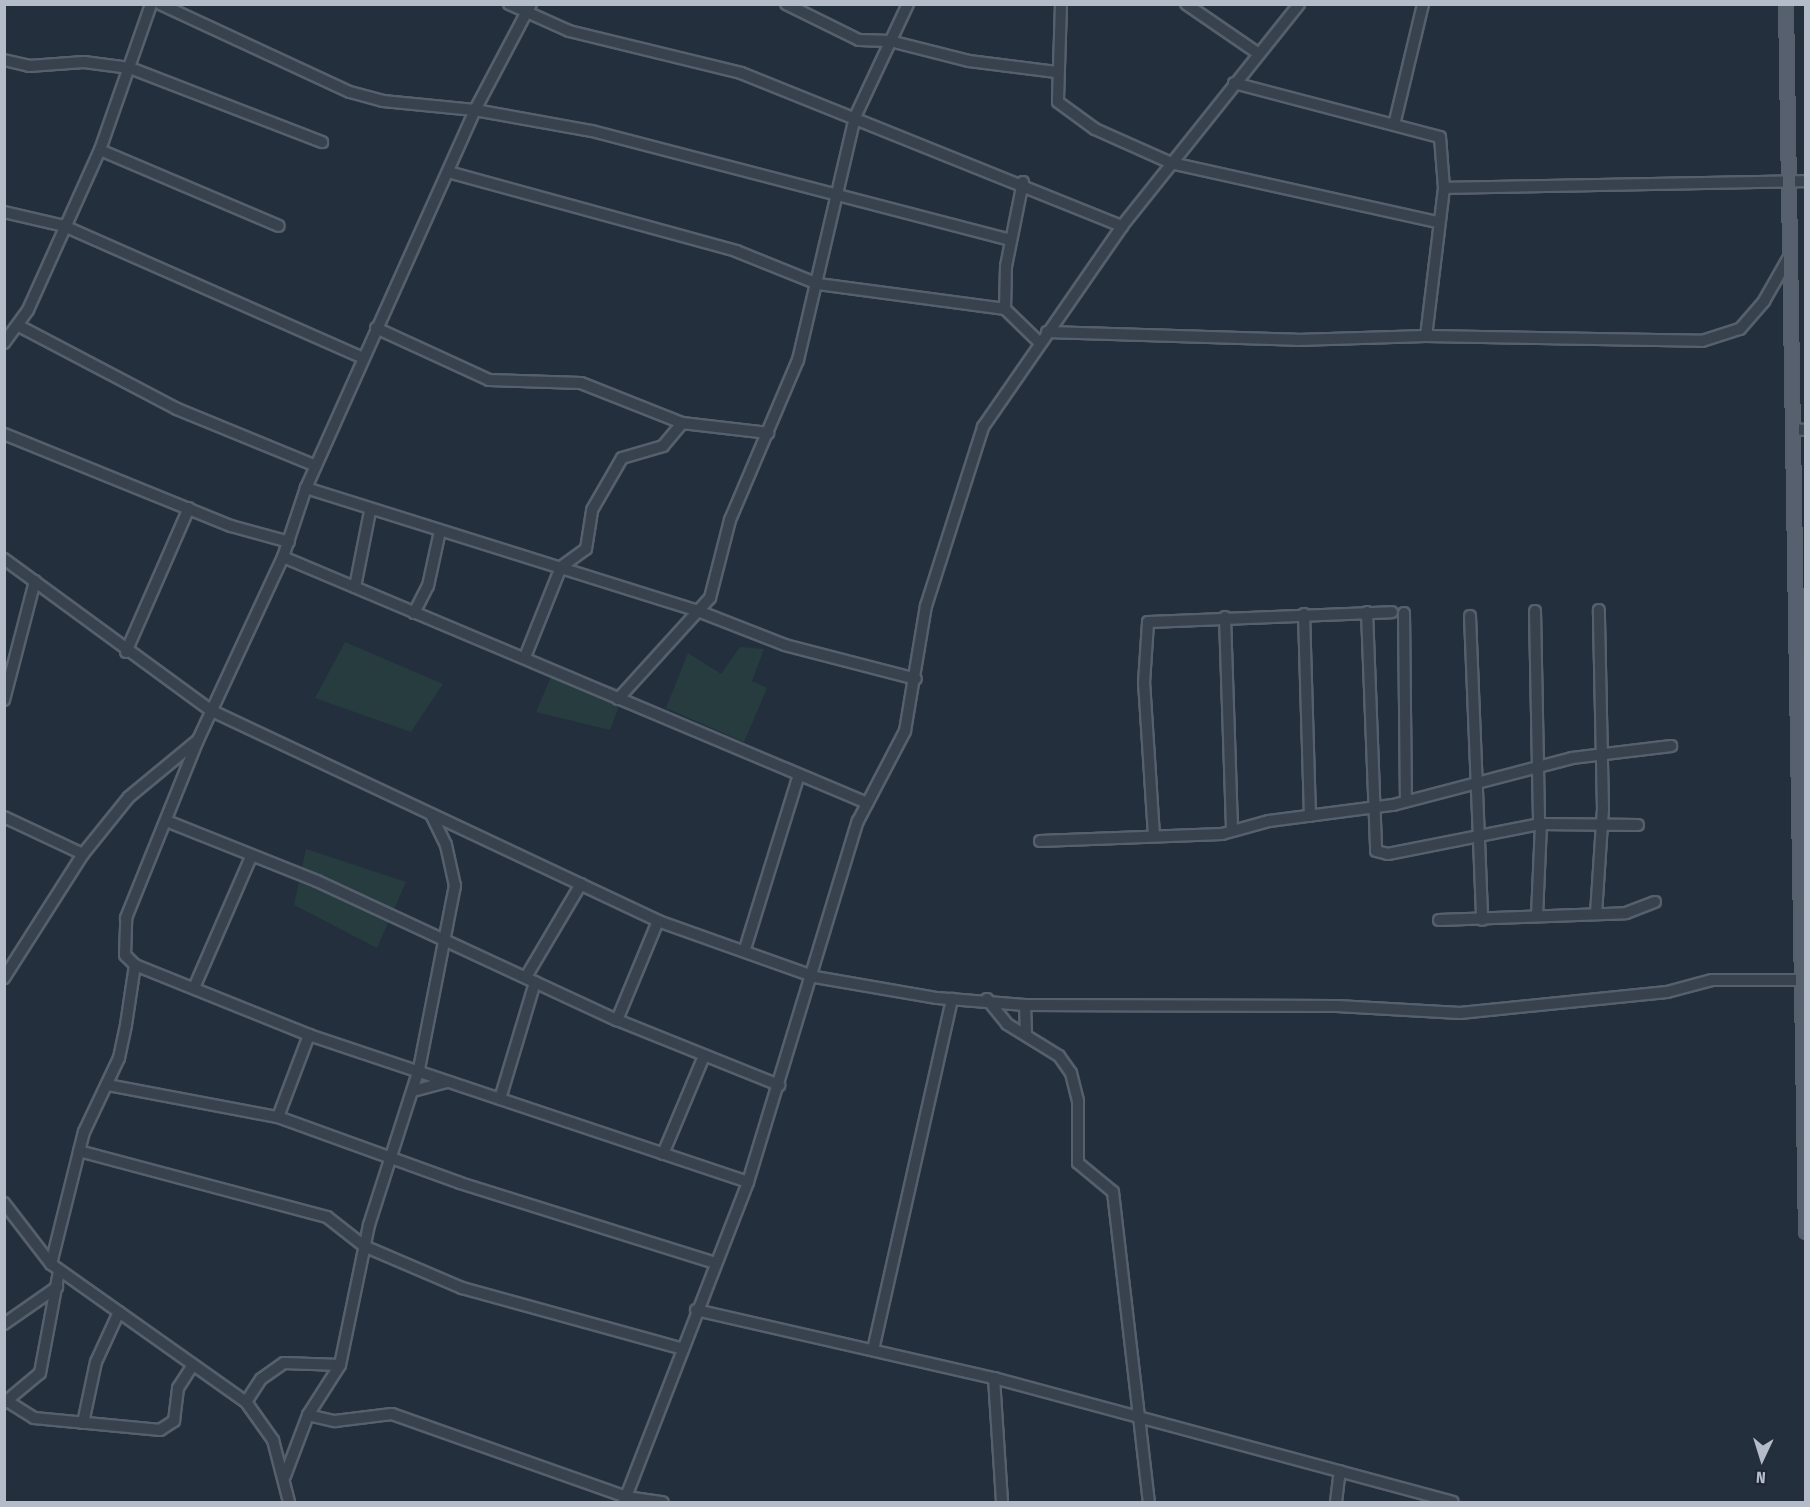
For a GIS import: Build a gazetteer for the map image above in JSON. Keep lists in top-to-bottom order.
{
  "north": "bottom"
}
